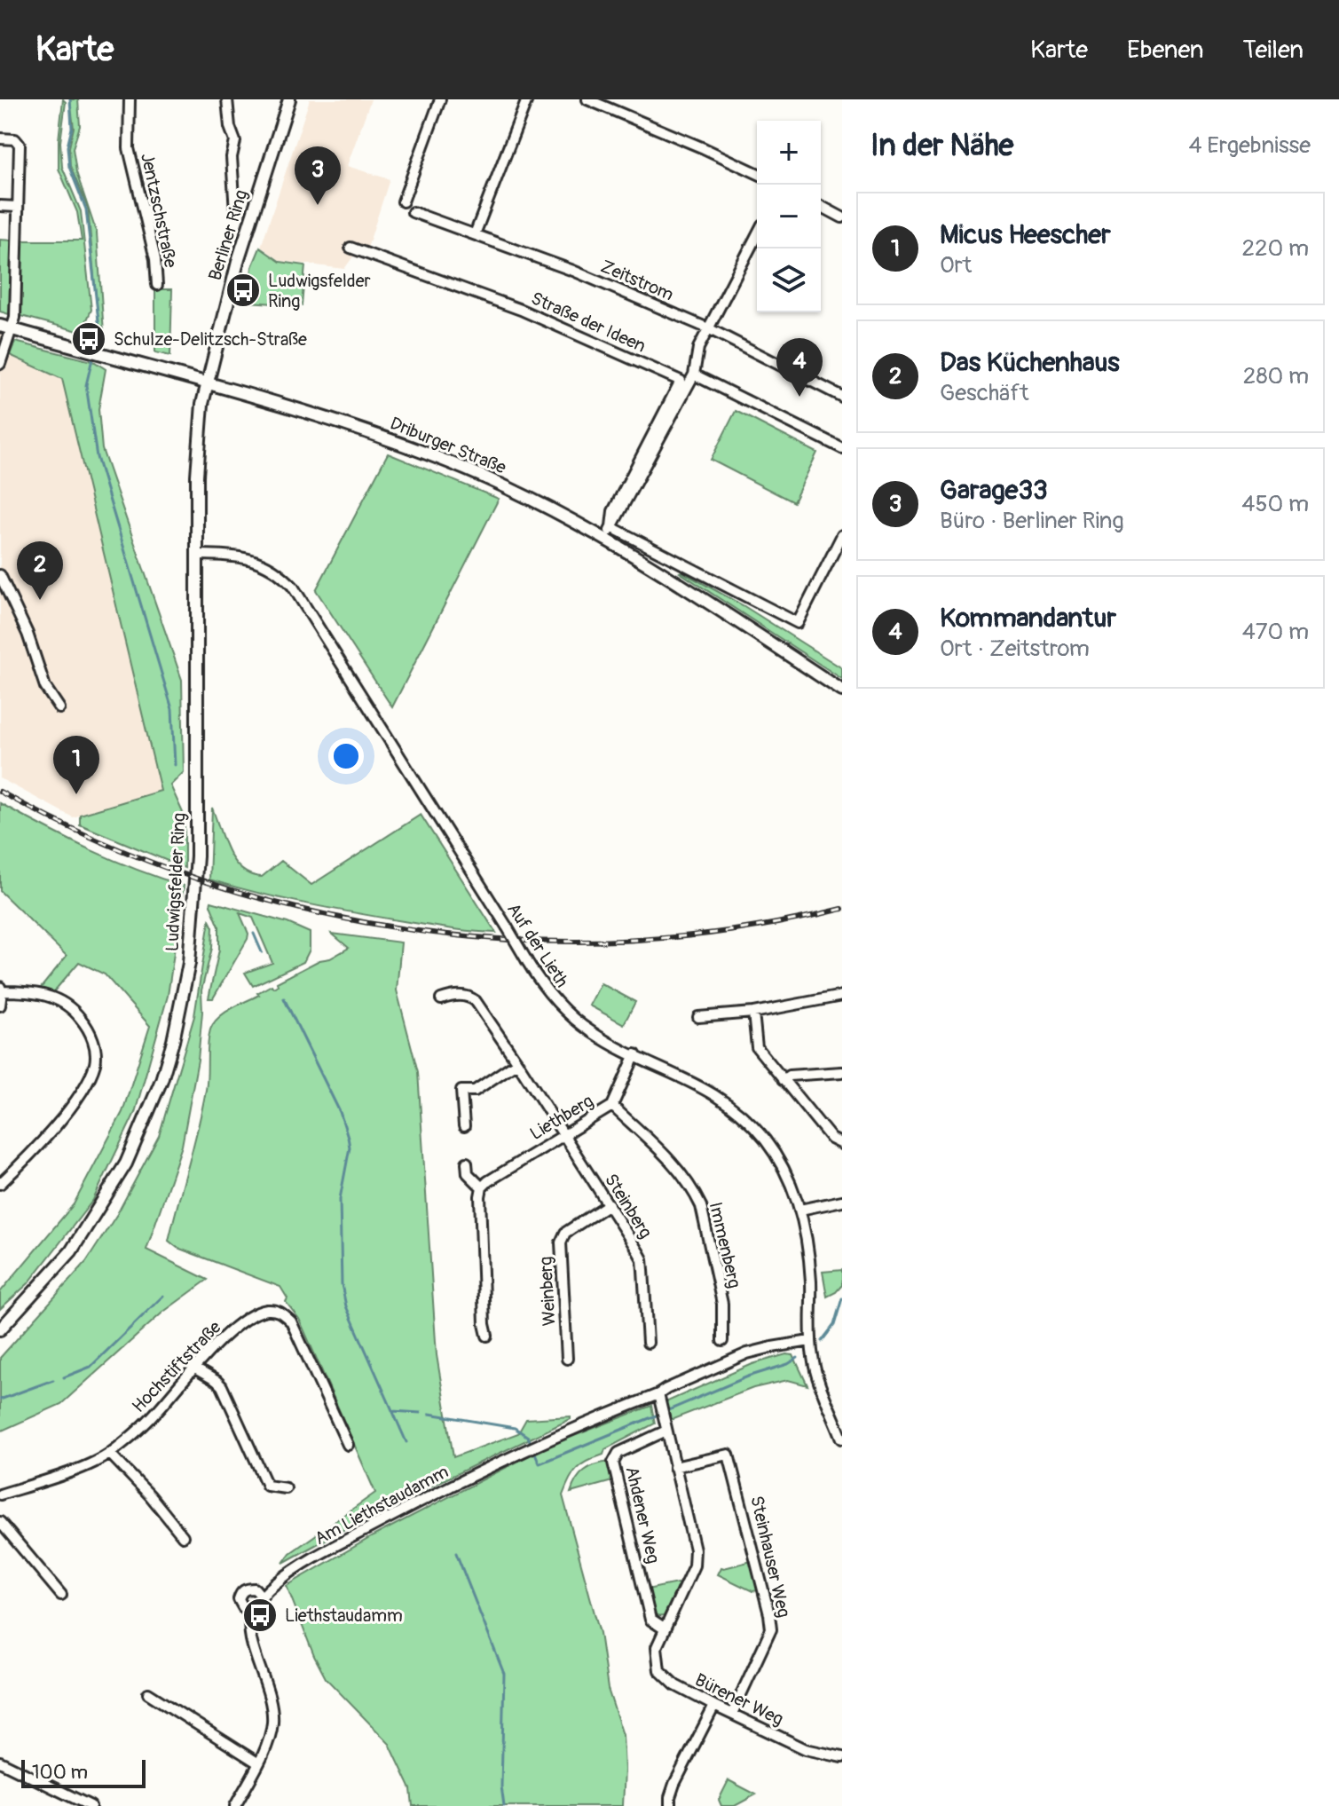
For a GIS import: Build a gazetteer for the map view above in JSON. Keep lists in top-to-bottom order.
{
  "streets": {
    "main road": ["Berliner Ring", "Driburger Straße", "Ludwigsfelder Ring"],
    "street": [
      "Jentzschstraße",
      "Zeitstrom",
      "Straße der Ideen",
      "Auf der Lieth",
      "Liethberg",
      "Steinberg",
      "Immenberg",
      "Weinberg",
      "Hochstiftstraße",
      "Am Liethstaudamm",
      "Ahdener Weg",
      "Steinhauser Weg",
      "Bürener Weg"
    ]
  },
  "crossings": [
    ["Berliner Ring", "Driburger Straße"],
    ["Berliner Ring", "Ludwigsfelder Ring"],
    ["Driburger Straße", "Ludwigsfelder Ring"],
    ["Ludwigsfelder Ring", "Auf der Lieth"],
    ["Auf der Lieth", "Liethberg"],
    ["Liethberg", "Steinberg"],
    ["Liethberg", "Immenberg"],
    ["Steinberg", "Weinberg"],
    ["Am Liethstaudamm", "Bürener Weg"],
    ["Ahdener Weg", "Bürener Weg"],
    ["Steinhauser Weg", "Bürener Weg"]
  ],
  "places": {
    "bus stop": ["Ludwigsfelder Ring", "Schulze-Delitzsch-Straße", "Liethstaudamm"]
  },
  "scale_bar": "100 m",
  "page": {
    "header": "Karte",
    "nav": ["Karte", "Ebenen", "Teilen"],
    "heading": ["In der Nähe", "4 Ergebnisse"],
    "map_buttons": ["+", "−"],
    "pins": [
      "3",
      "4",
      "2",
      "1"
    ],
    "list": [
      {
        "mark": "1",
        "name": "Micus Heescher",
        "note": "Ort",
        "value": "220 m"
      },
      {
        "mark": "2",
        "name": "Das Küchenhaus",
        "note": "Geschäft",
        "value": "280 m"
      },
      {
        "mark": "3",
        "name": "Garage33",
        "note": "Büro · Berliner Ring",
        "value": "450 m"
      },
      {
        "mark": "4",
        "name": "Kommandantur",
        "note": "Ort · Zeitstrom",
        "value": "470 m"
      }
    ],
    "scale": "100 m"
  }
}
